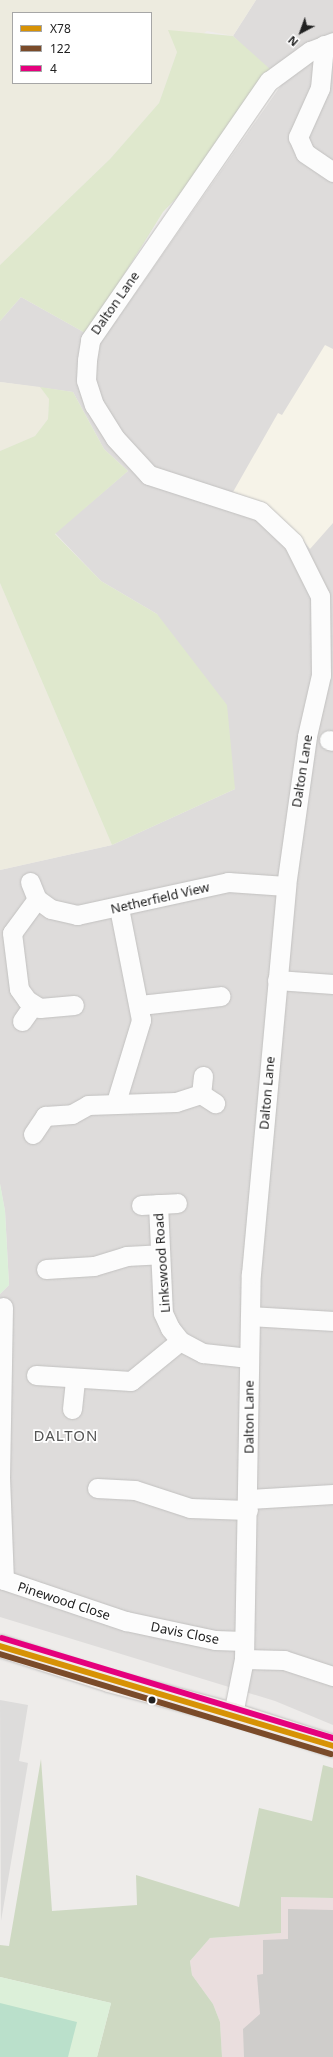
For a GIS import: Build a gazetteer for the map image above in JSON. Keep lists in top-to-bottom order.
{
  "streets": {
    "street": [
      "Dalton Lane",
      "Netherfield View",
      "Linkswood Road",
      "Pinewood Close",
      "Davis Close"
    ]
  },
  "crossings": [
    ["Dalton Lane", "Netherfield View"],
    ["Dalton Lane", "Davis Close"],
    ["Pinewood Close", "Davis Close"]
  ],
  "districts": ["DALTON"],
  "lines": ["transit line 4", "transit line X78", "transit line 122"],
  "legend": ["X78", "122", "4"],
  "north": "bottom left"
}
